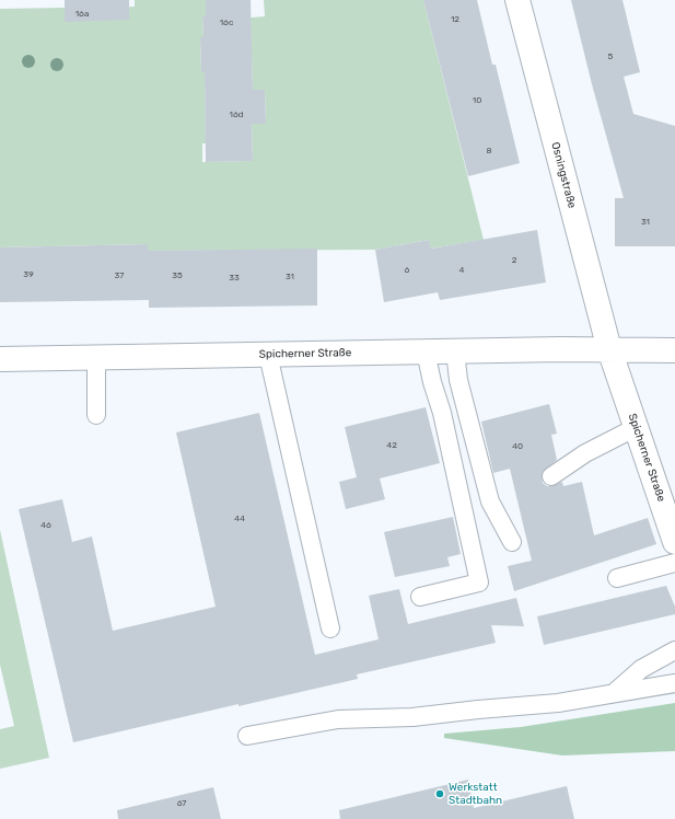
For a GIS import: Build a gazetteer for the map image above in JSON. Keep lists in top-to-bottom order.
{
  "streets": {
    "street": ["Osningstraße", "Spicherner Straße"]
  },
  "crossings": [
    ["Osningstraße", "Spicherner Straße"]
  ],
  "places": ["Werkstatt Stadtbahn"],
  "house_numbers": [
    "16a",
    "12",
    "16c",
    "5",
    "10",
    "16d",
    "8",
    "31",
    "2",
    "6",
    "4",
    "39",
    "37",
    "35",
    "31",
    "33",
    "42",
    "40",
    "44",
    "46",
    "67"
  ]
}
